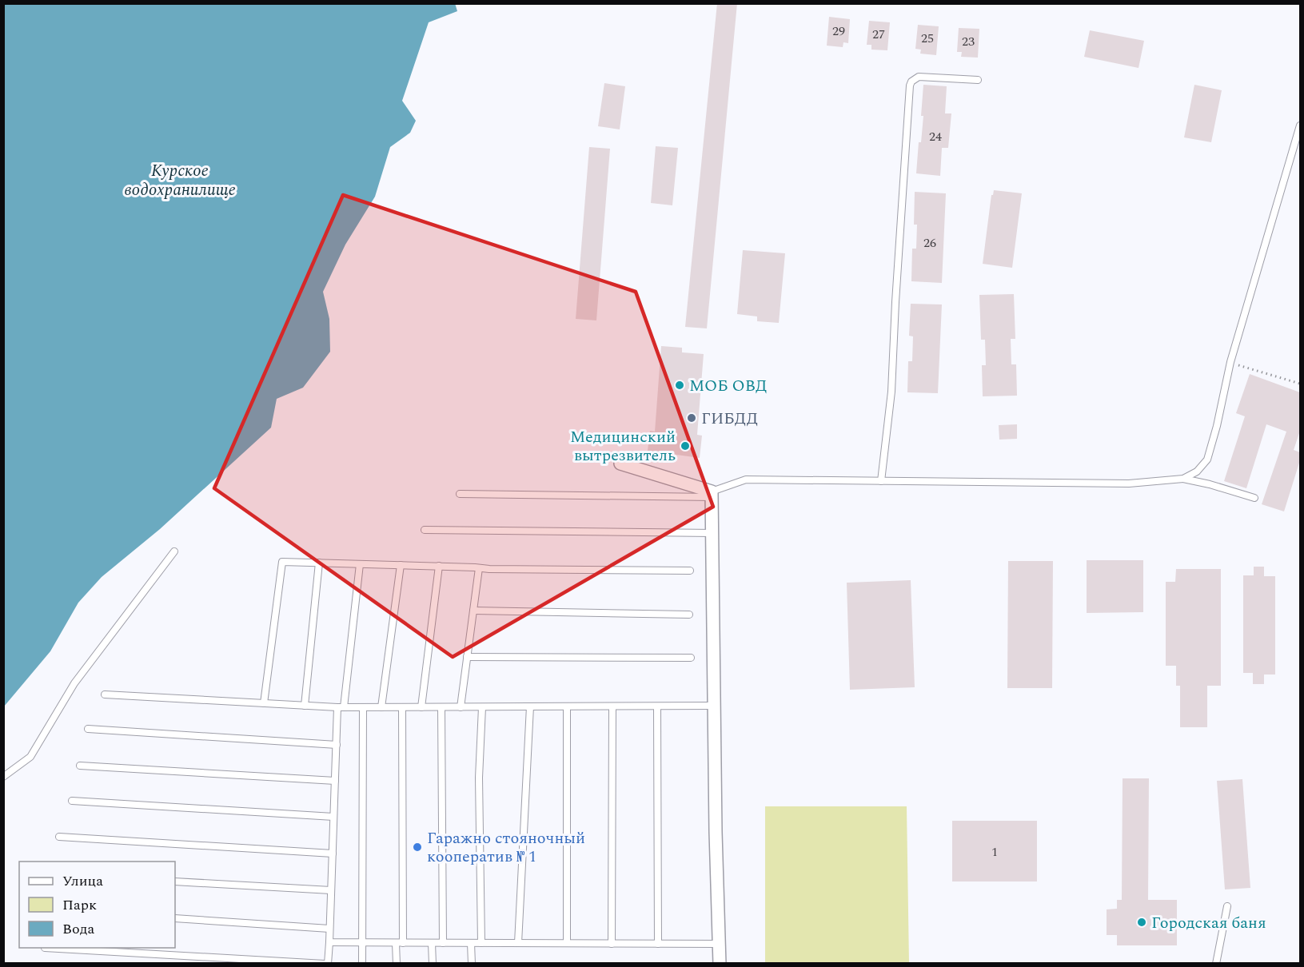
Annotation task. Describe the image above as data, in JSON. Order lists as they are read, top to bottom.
{
  "water": ["Курское водохранилище"],
  "places": [
    "МОБ ОВД",
    "ГИБДД",
    "Медицинский вытрезвитель",
    "Гаражно стояночный кооператив № 1",
    "Городская баня"
  ],
  "house_numbers": [
    "29",
    "27",
    "25",
    "23",
    "24",
    "26",
    "1"
  ],
  "legend": ["Улица", "Парк", "Вода"]
}
